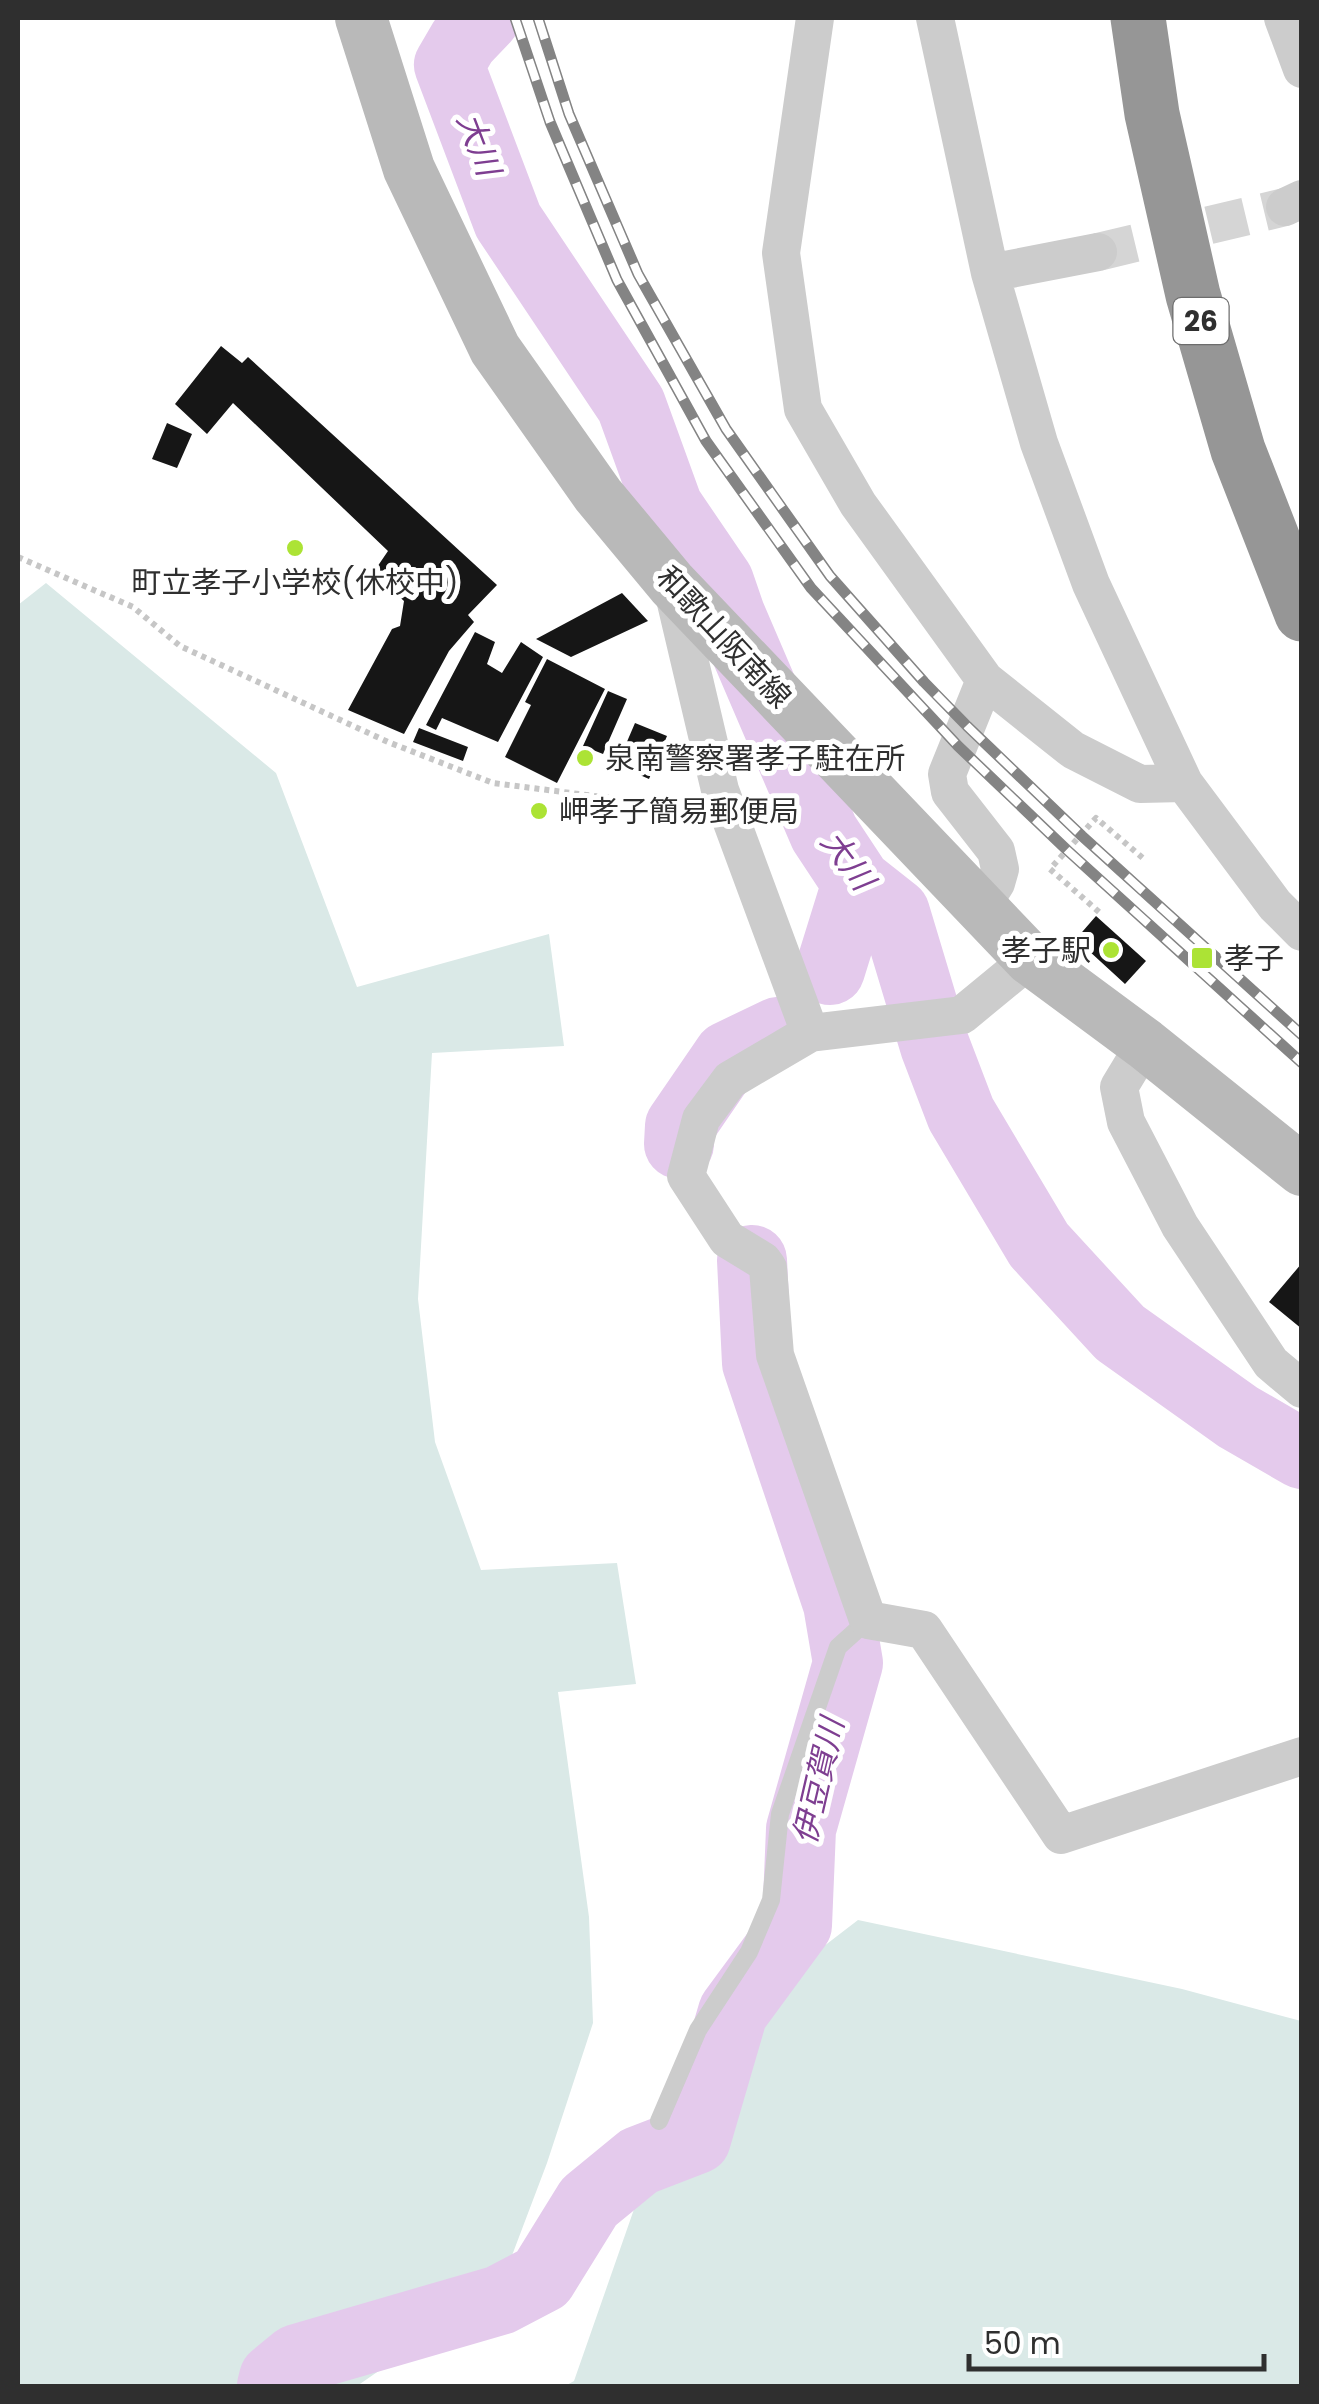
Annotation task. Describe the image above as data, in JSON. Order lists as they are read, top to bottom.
{
  "streets": {
    "highway": ["26"],
    "main road": ["和歌山阪南線"]
  },
  "water": ["大川", "伊豆賀川"],
  "places": {
    "other": [
      "町立孝子小学校(休校中)",
      "泉南警察署孝子駐在所",
      "岬孝子簡易郵便局",
      "孝子駅"
    ],
    "transit": ["孝子"]
  },
  "scale_bar": "50 m"
}
